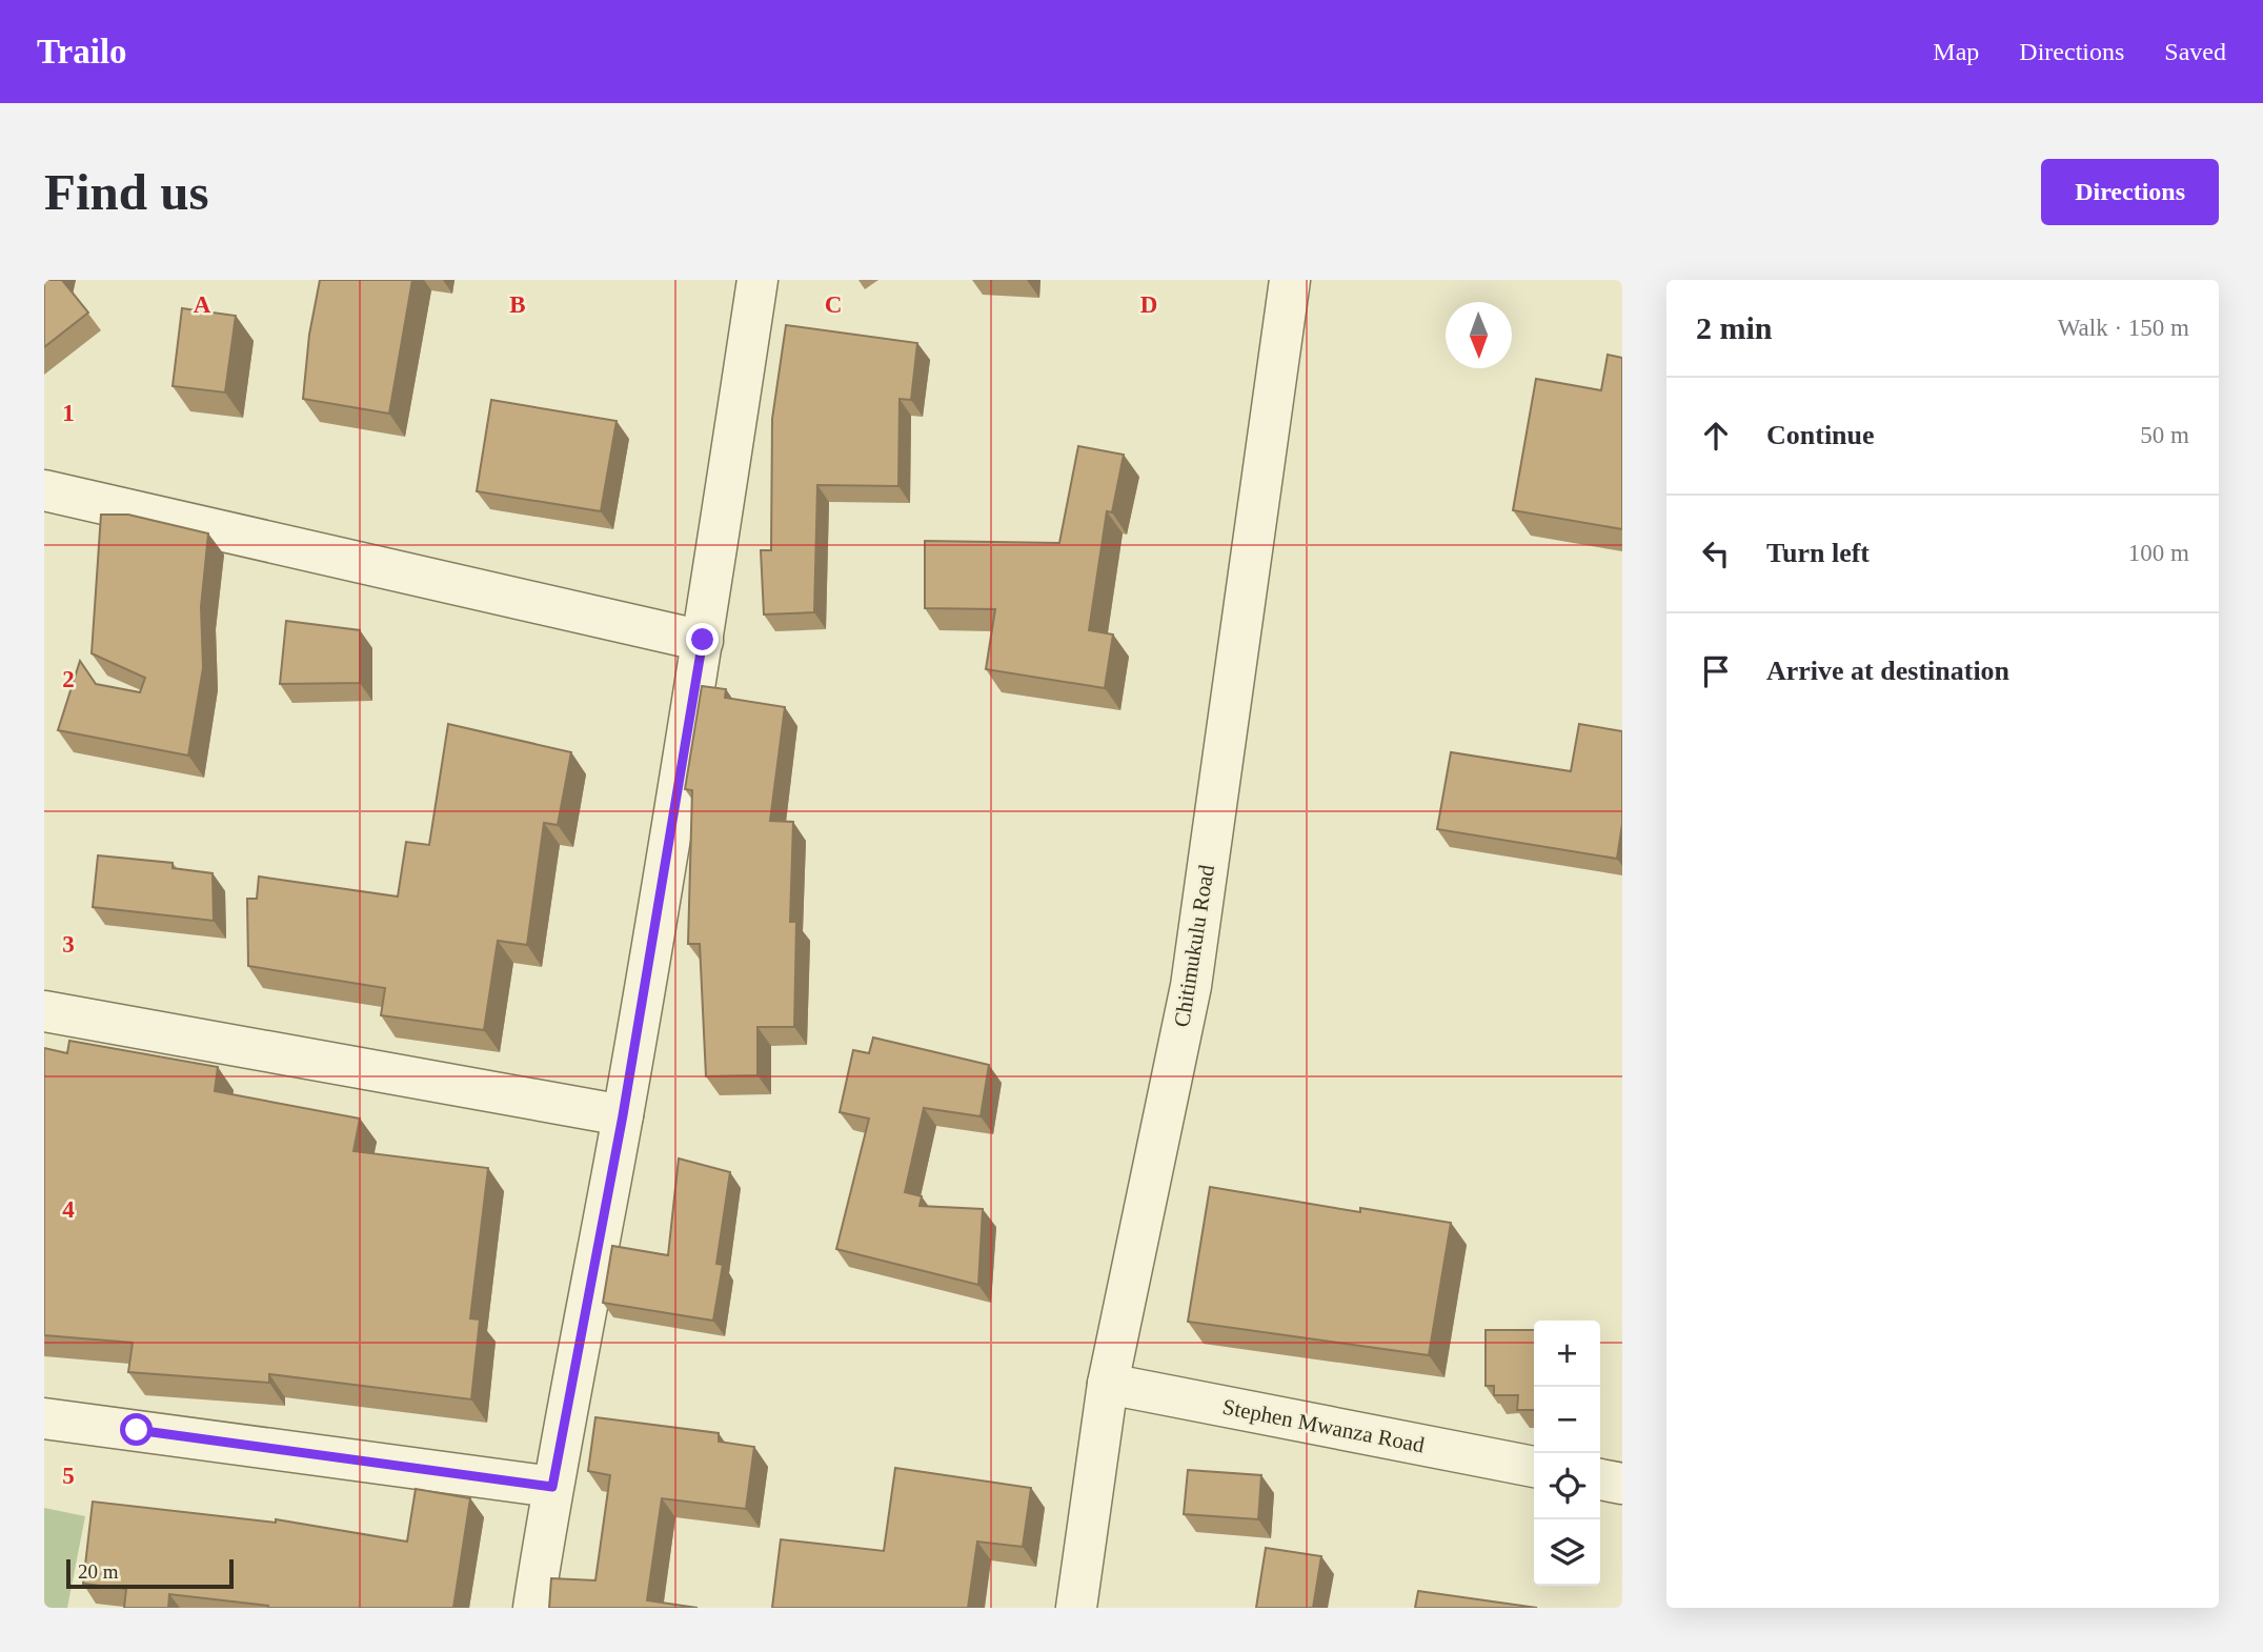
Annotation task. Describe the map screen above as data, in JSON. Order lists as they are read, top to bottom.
{
  "streets": {
    "street": ["Chitimukulu Road", "Stephen Mwanza Road"]
  },
  "crossings": [
    ["Chitimukulu Road", "Stephen Mwanza Road"]
  ],
  "scale_bar": "20 m",
  "north": "bottom",
  "page": {
    "header": "Trailo",
    "nav": ["Map", "Directions", "Saved"],
    "buttons": "Directions",
    "title": "Find us",
    "heading": ["2 min", "Walk · 150 m"],
    "list": [
      ["Continue", "50 m"],
      ["Turn left", "100 m"],
      "Arrive at destination"
    ],
    "map_buttons": ["+", "−"],
    "scale": "20 m"
  },
  "grid": {
    "columns": [
      "A",
      "B",
      "C",
      "D"
    ],
    "rows": [
      "1",
      "2",
      "3",
      "4",
      "5"
    ]
  }
}
